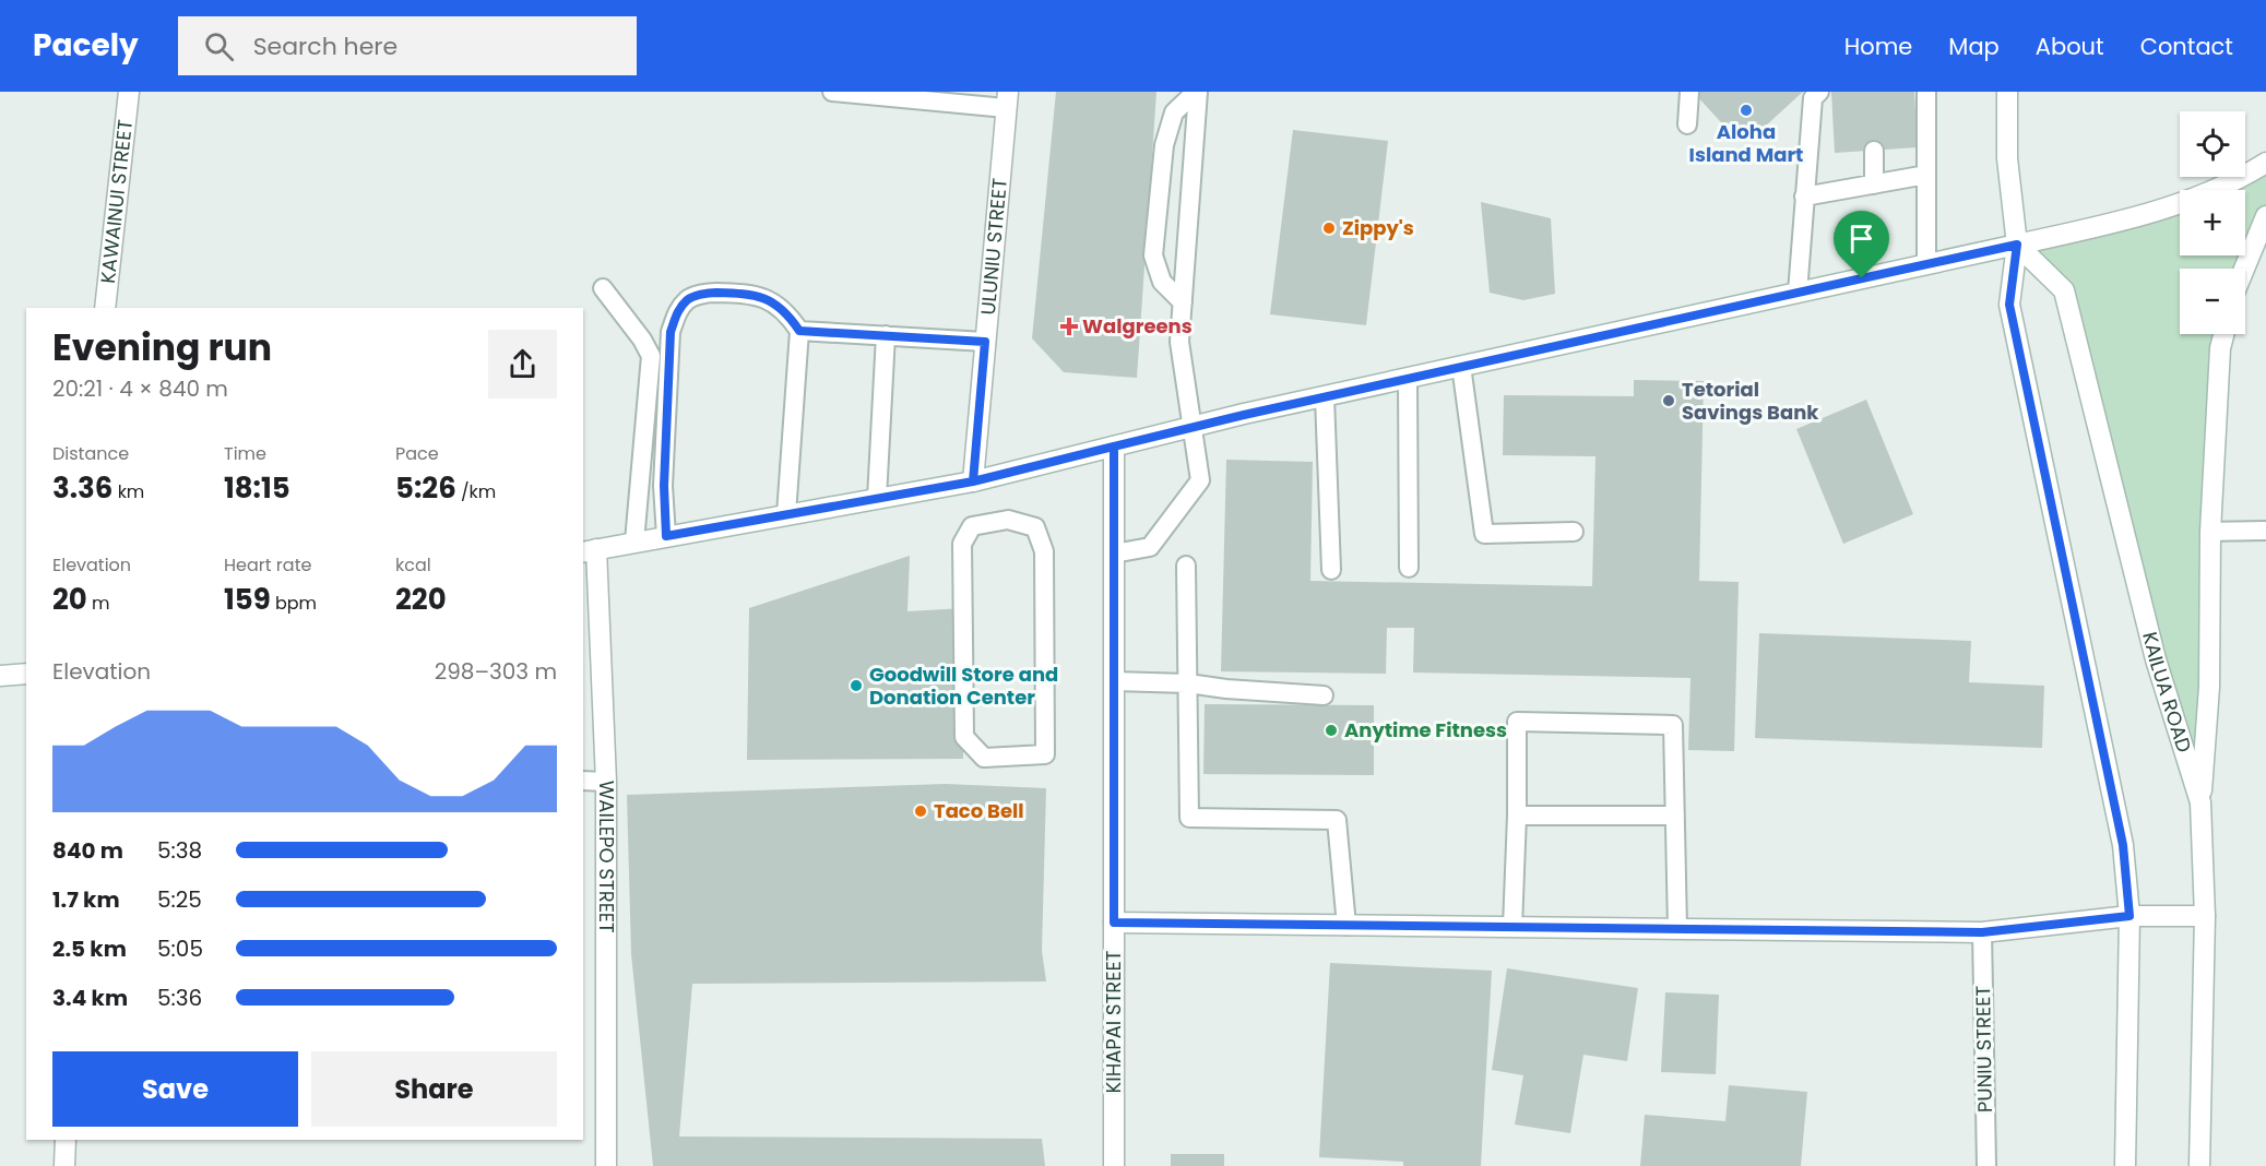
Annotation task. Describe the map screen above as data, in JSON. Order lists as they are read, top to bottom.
{
  "streets": {
    "main road": [
      "KAWAINUI STREET",
      "ULUNIU STREET",
      "KAILUA ROAD",
      "WAILEPO STREET",
      "KIHAPAI STREET"
    ],
    "lane": ["PUNIU STREET"]
  },
  "places": {
    "other": [
      "Aloha Island Mart",
      "Zippy's",
      "Tetorial Savings Bank",
      "Goodwill Store and Donation Center",
      "Anytime Fitness",
      "Taco Bell"
    ],
    "health": ["Walgreens"]
  },
  "page": {
    "header": "Pacely",
    "search": "Search here",
    "nav": [
      "Home",
      "Map",
      "About",
      "Contact"
    ],
    "map_buttons": ["+", "−"],
    "heading": ["Evening run", "20:21 · 4 × 840 m"],
    "stats": [
      ["Distance", "3.36 km"],
      ["Time", "18:15"],
      ["Pace", "5:26 /km"],
      ["Elevation", "20 m"],
      ["Heart rate", "159 bpm"],
      ["kcal", "220"]
    ],
    "chart": ["Elevation", "298–303 m"],
    "list": [
      {
        "name": "840 m",
        "note": "5:38"
      },
      {
        "name": "1.7 km",
        "note": "5:25"
      },
      {
        "name": "2.5 km",
        "note": "5:05"
      },
      {
        "name": "3.4 km",
        "note": "5:36"
      }
    ],
    "buttons": ["Save", "Share"]
  }
}
